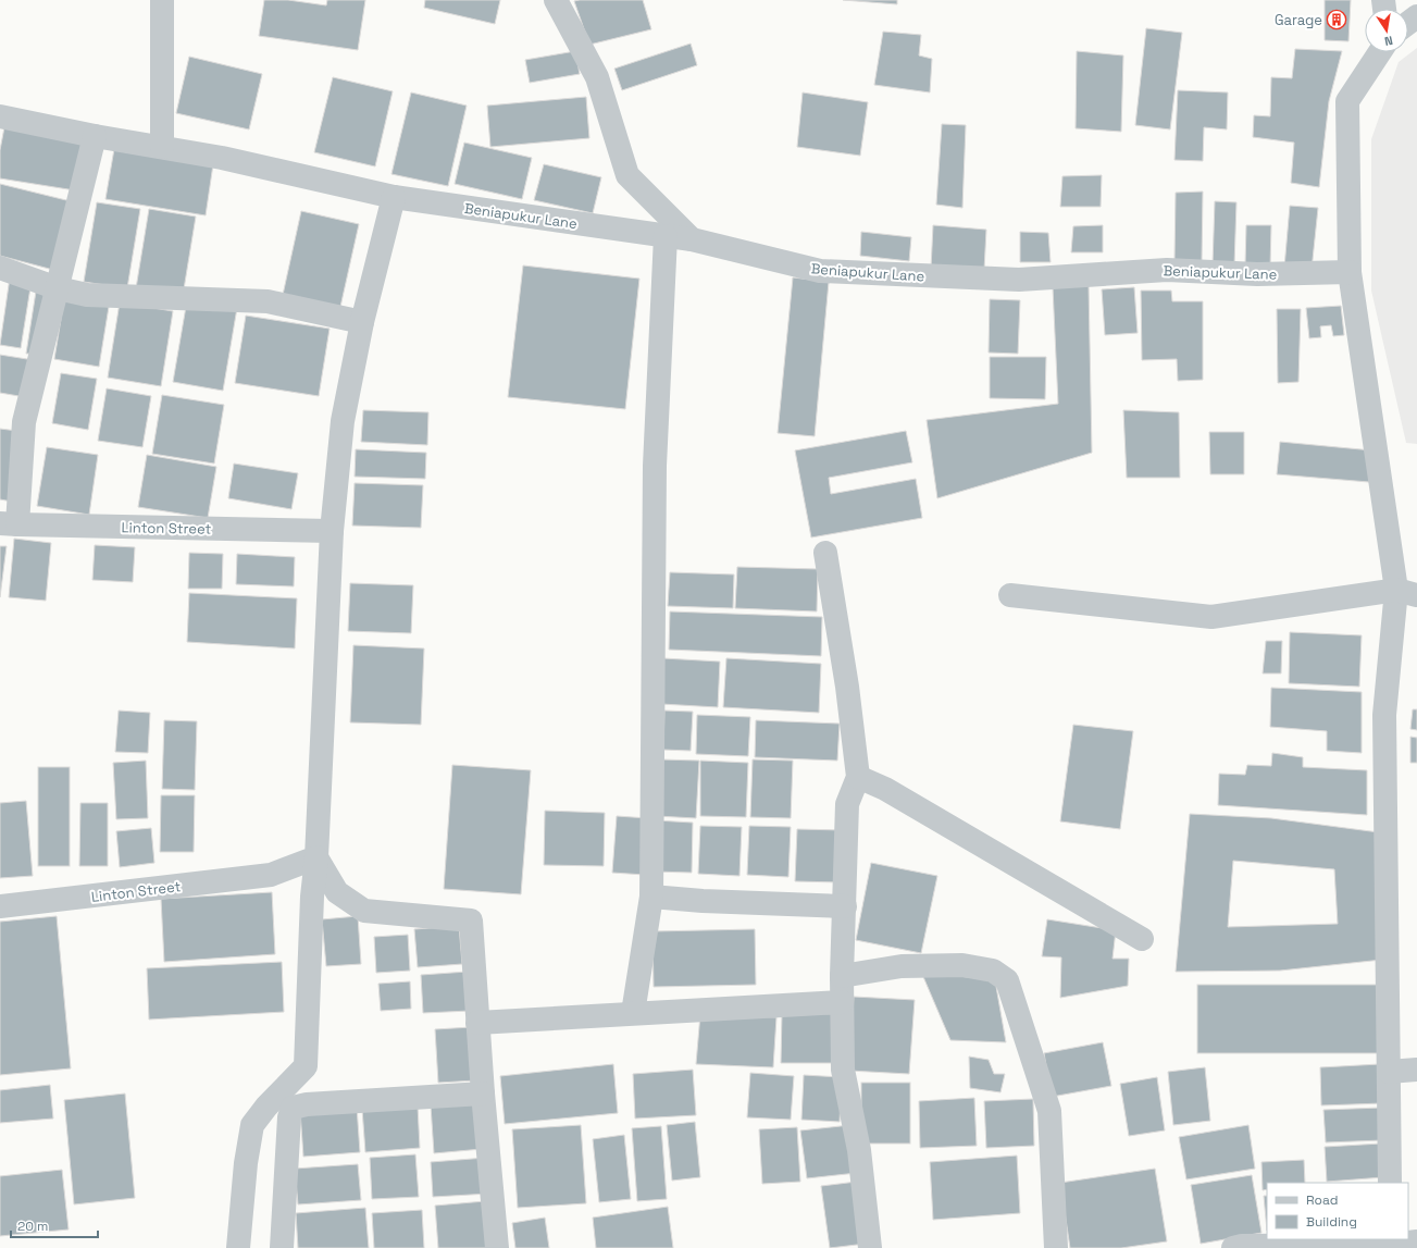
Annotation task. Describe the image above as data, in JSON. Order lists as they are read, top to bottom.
{
  "streets": {
    "street": ["Beniapukur Lane", "Linton Street"]
  },
  "places": {
    "building": ["Garage"]
  },
  "legend": ["Road", "Building"],
  "scale_bar": "20 m",
  "north": "bottom"
}
